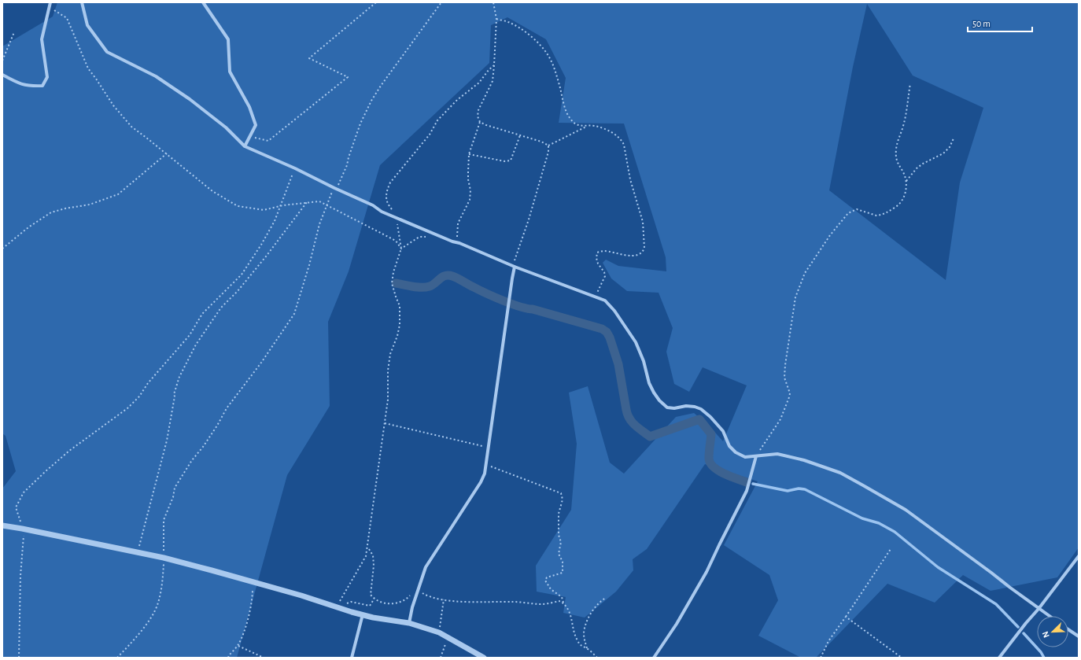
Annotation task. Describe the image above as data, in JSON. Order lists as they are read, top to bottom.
{
  "scale_bar": "50 m",
  "north": "bottom left"
}
